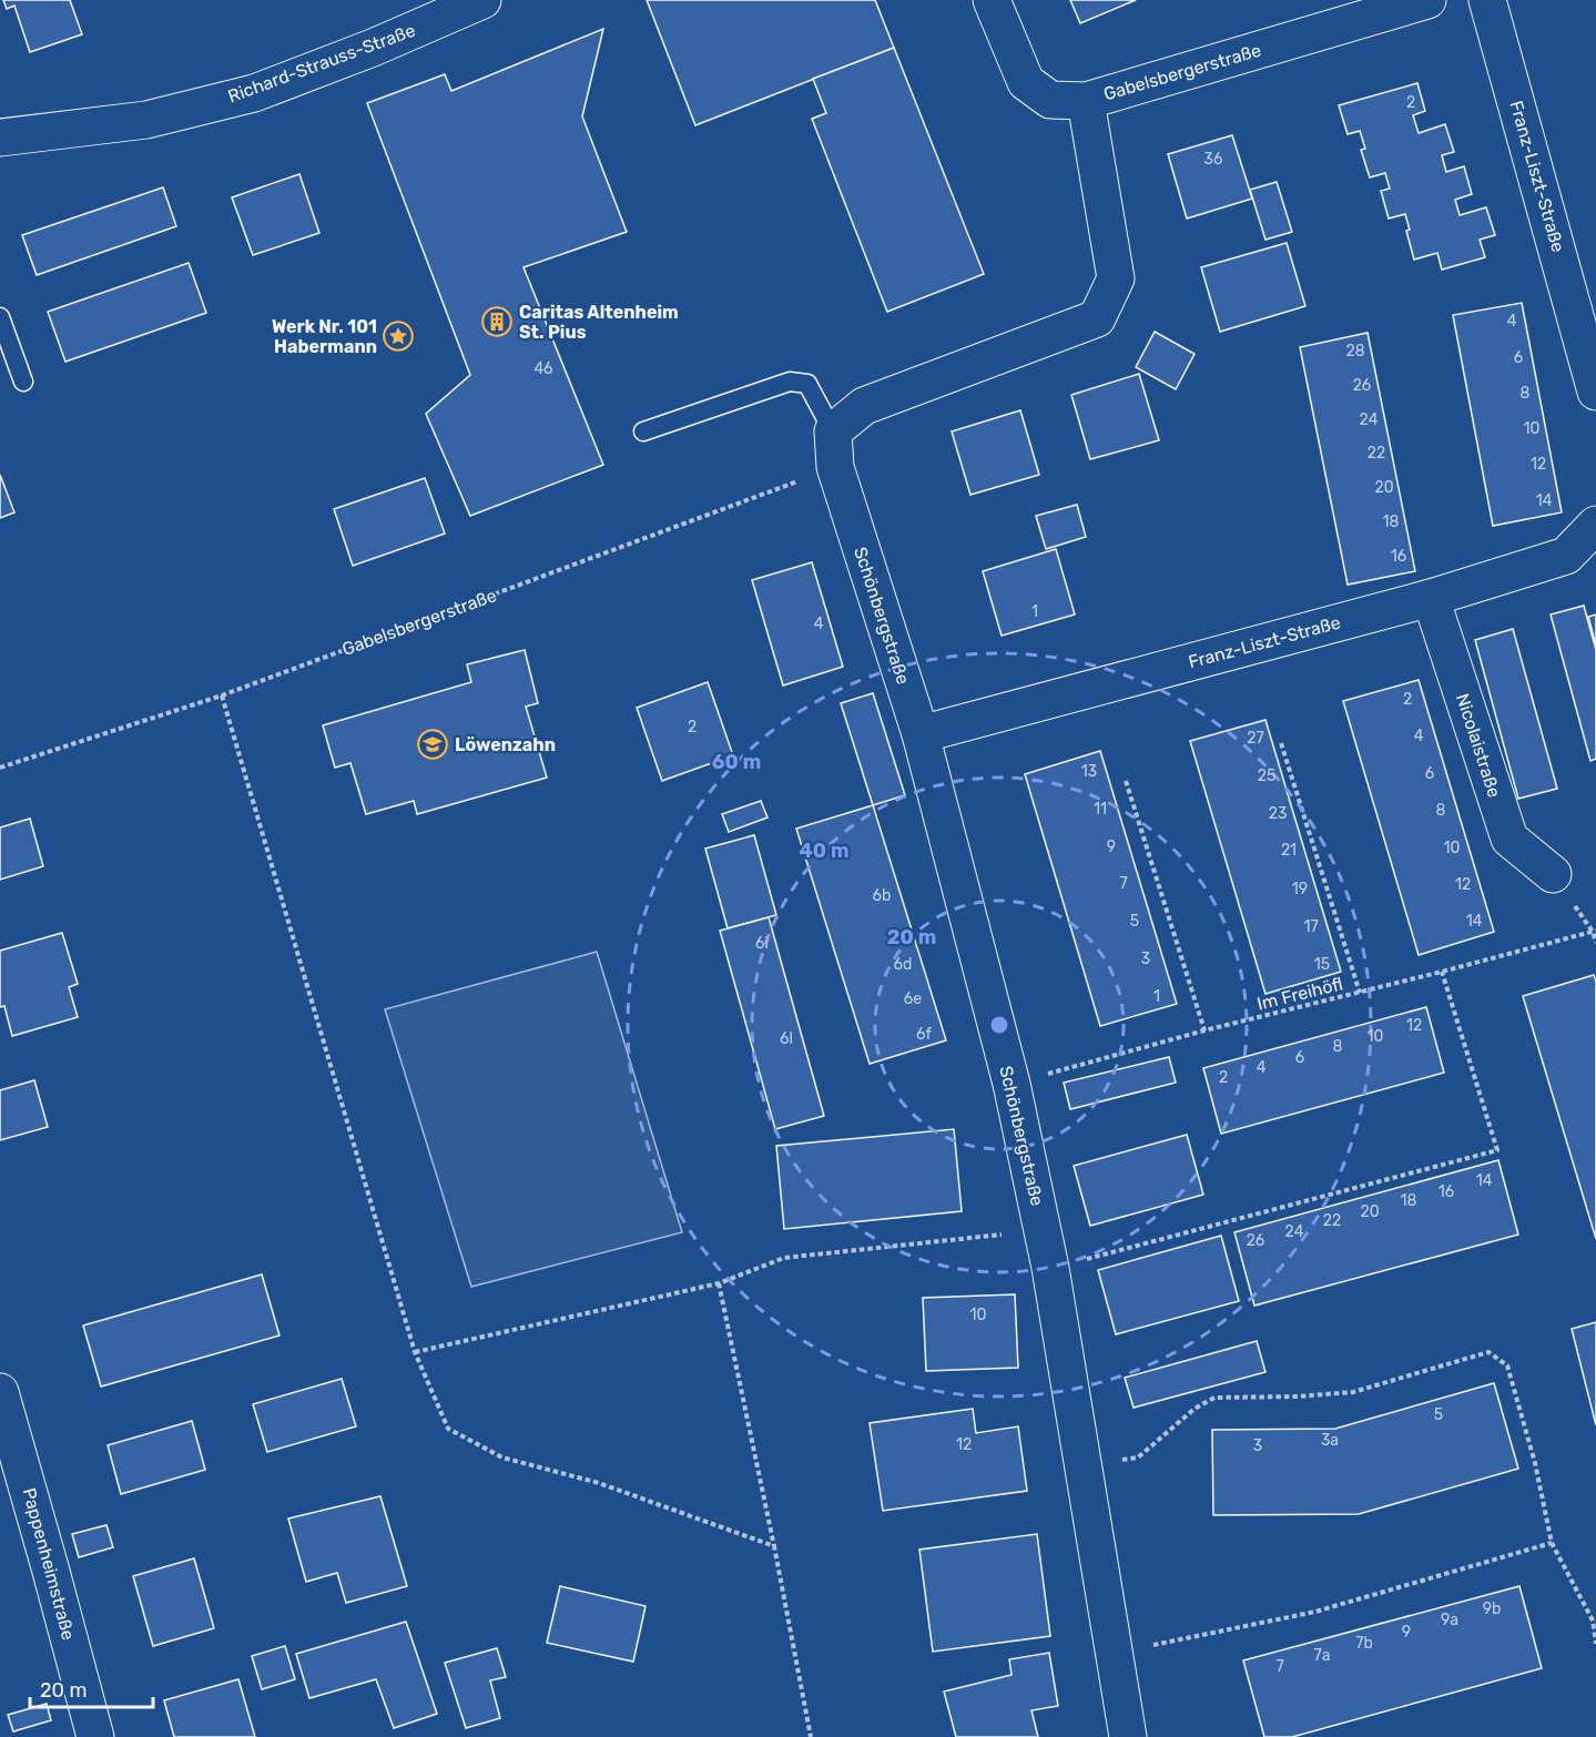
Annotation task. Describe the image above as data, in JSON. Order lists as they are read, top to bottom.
{
  "streets": {
    "street": [
      "Richard-Strauss-Straße",
      "Gabelsbergerstraße",
      "Franz-Liszt-Straße",
      "Schönbergstraße",
      "Nicolaistraße",
      "Pappenheimstraße"
    ],
    "path": ["Im Freihöfl"]
  },
  "crossings": [
    ["Gabelsbergerstraße", "Schönbergstraße"],
    ["Franz-Liszt-Straße", "Schönbergstraße"],
    ["Franz-Liszt-Straße", "Nicolaistraße"],
    ["Schönbergstraße", "Im Freihöfl"]
  ],
  "places": {
    "building": ["Caritas Altenheim St. Pius"],
    "place": ["Werk Nr. 101 Habermann"],
    "school or university": ["Löwenzahn"]
  },
  "house_numbers": [
    "2",
    "36",
    "4",
    "28",
    "6",
    "46",
    "26",
    "8",
    "24",
    "10",
    "22",
    "12",
    "20",
    "14",
    "18",
    "16",
    "1",
    "4",
    "2",
    "2",
    "4",
    "27",
    "13",
    "6",
    "25",
    "11",
    "8",
    "23",
    "9",
    "10",
    "21",
    "7",
    "12",
    "19",
    "6b",
    "5",
    "14",
    "17",
    "6i",
    "3",
    "6d",
    "15",
    "1",
    "6e",
    "12",
    "6f",
    "10",
    "6l",
    "8",
    "6",
    "4",
    "2",
    "14",
    "16",
    "18",
    "20",
    "22",
    "24",
    "26",
    "10",
    "5",
    "3a",
    "12",
    "3",
    "9b",
    "9a",
    "9",
    "7b",
    "7a",
    "7"
  ],
  "scale_bar": "20 m",
  "rings": ["60 m", "40 m", "20 m"]
}
